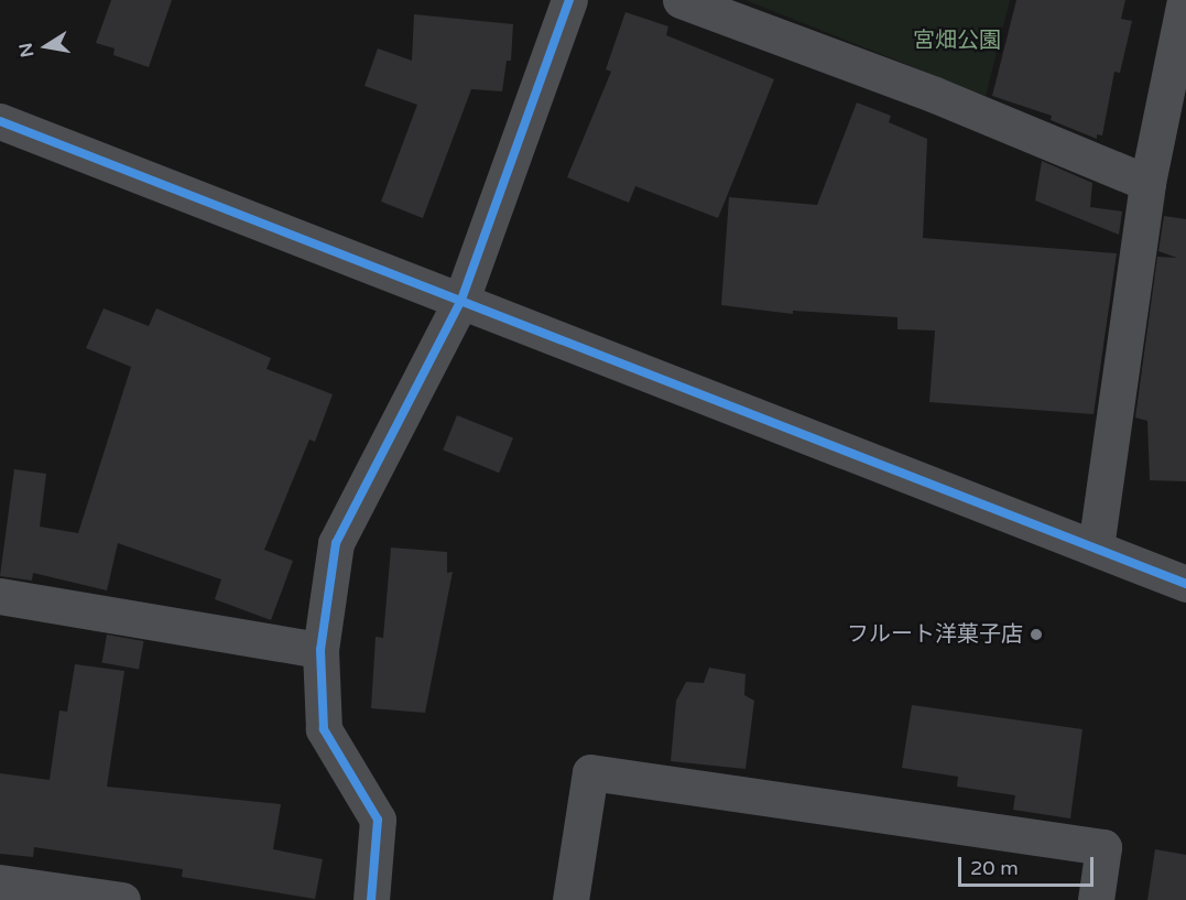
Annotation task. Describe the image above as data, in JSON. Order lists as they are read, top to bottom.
{
  "parks": ["宮畑公園"],
  "places": ["フルート洋菓子店"],
  "scale_bar": "20 m",
  "north": "left"
}
